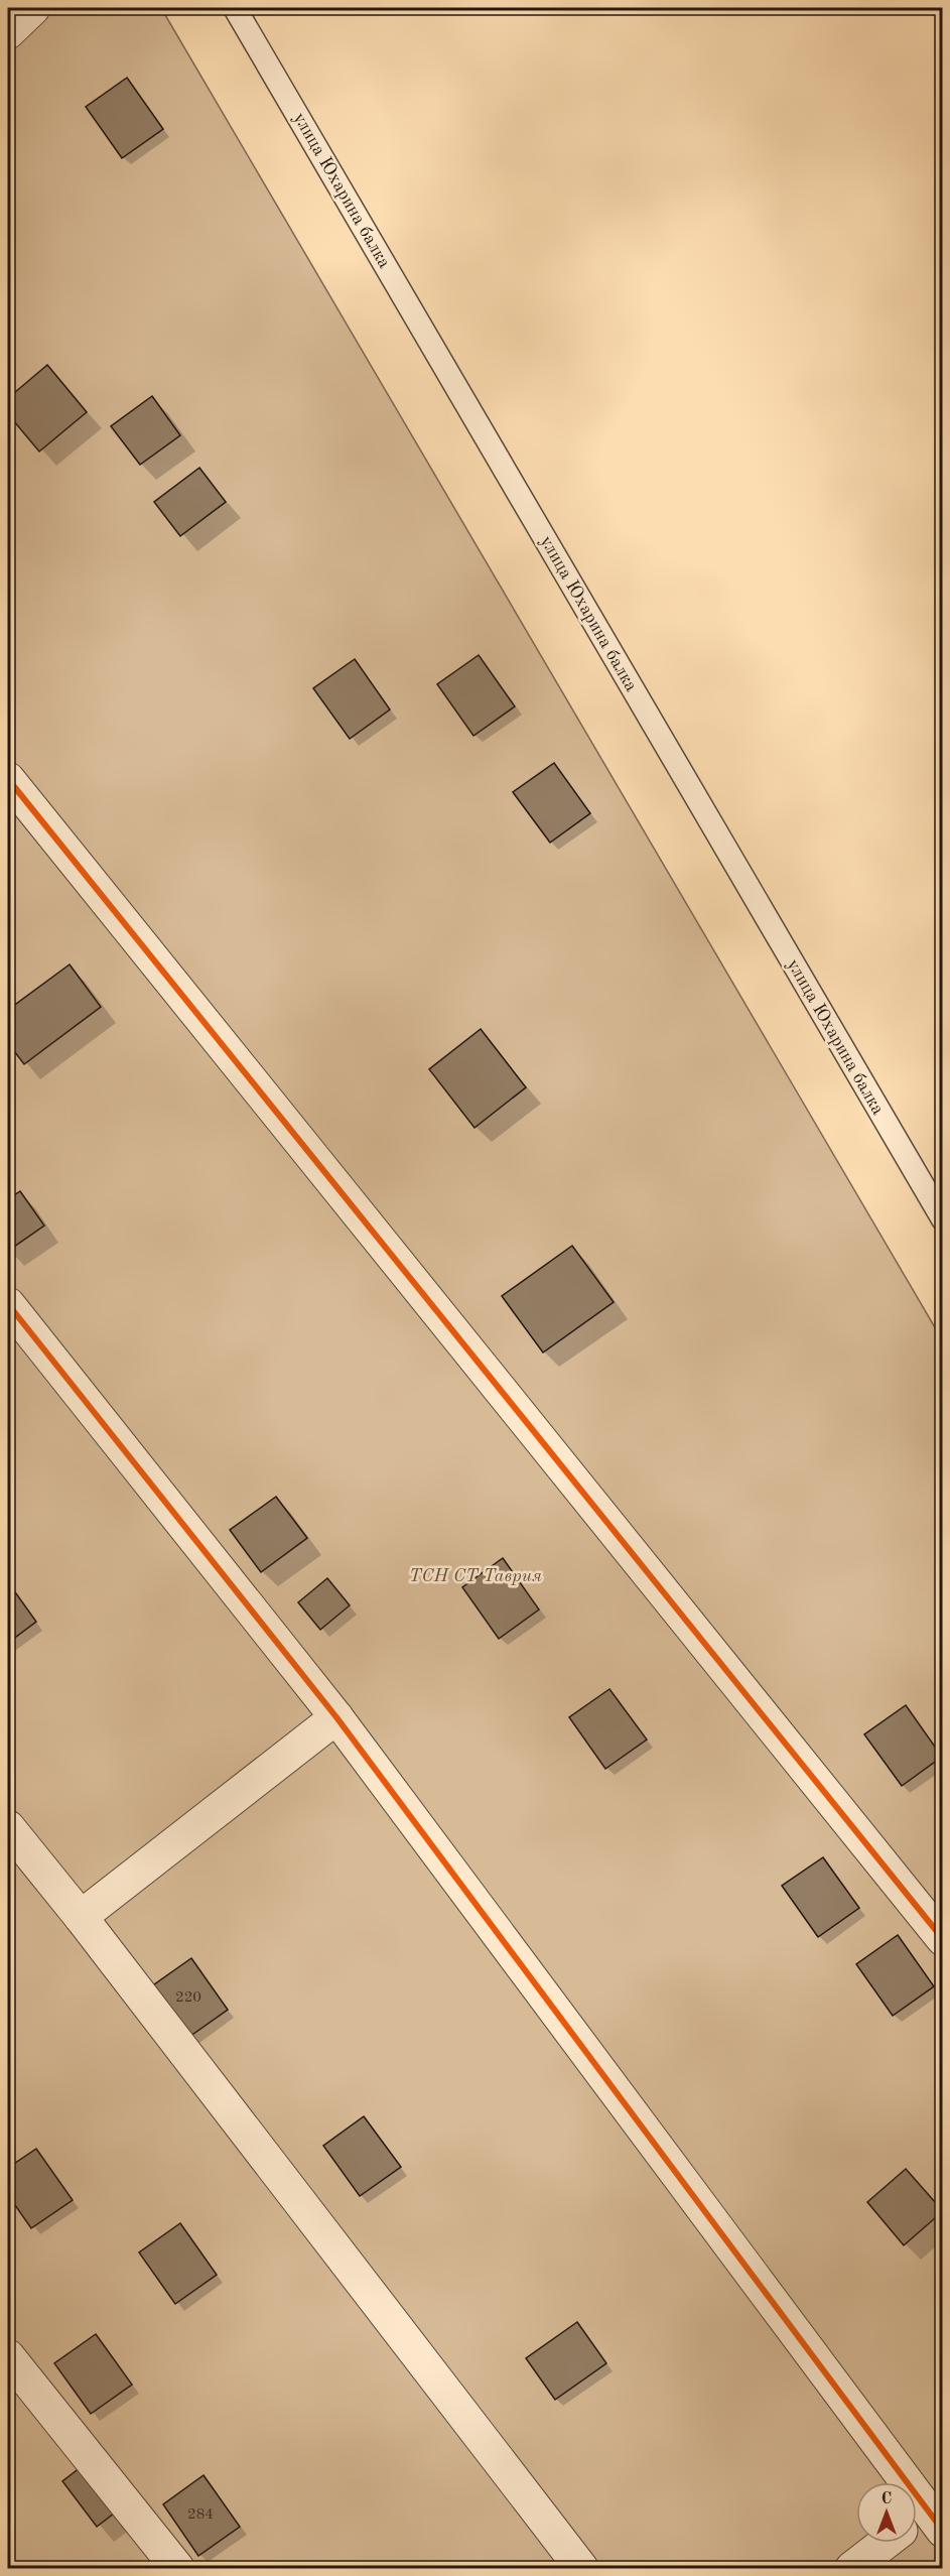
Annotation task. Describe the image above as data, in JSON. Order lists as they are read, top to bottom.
{
  "streets": {
    "lane": ["улица Юхарина балка"]
  },
  "parks": ["ТСН СТ Таврия"],
  "house_numbers": ["220", "284"],
  "north": "top"
}
